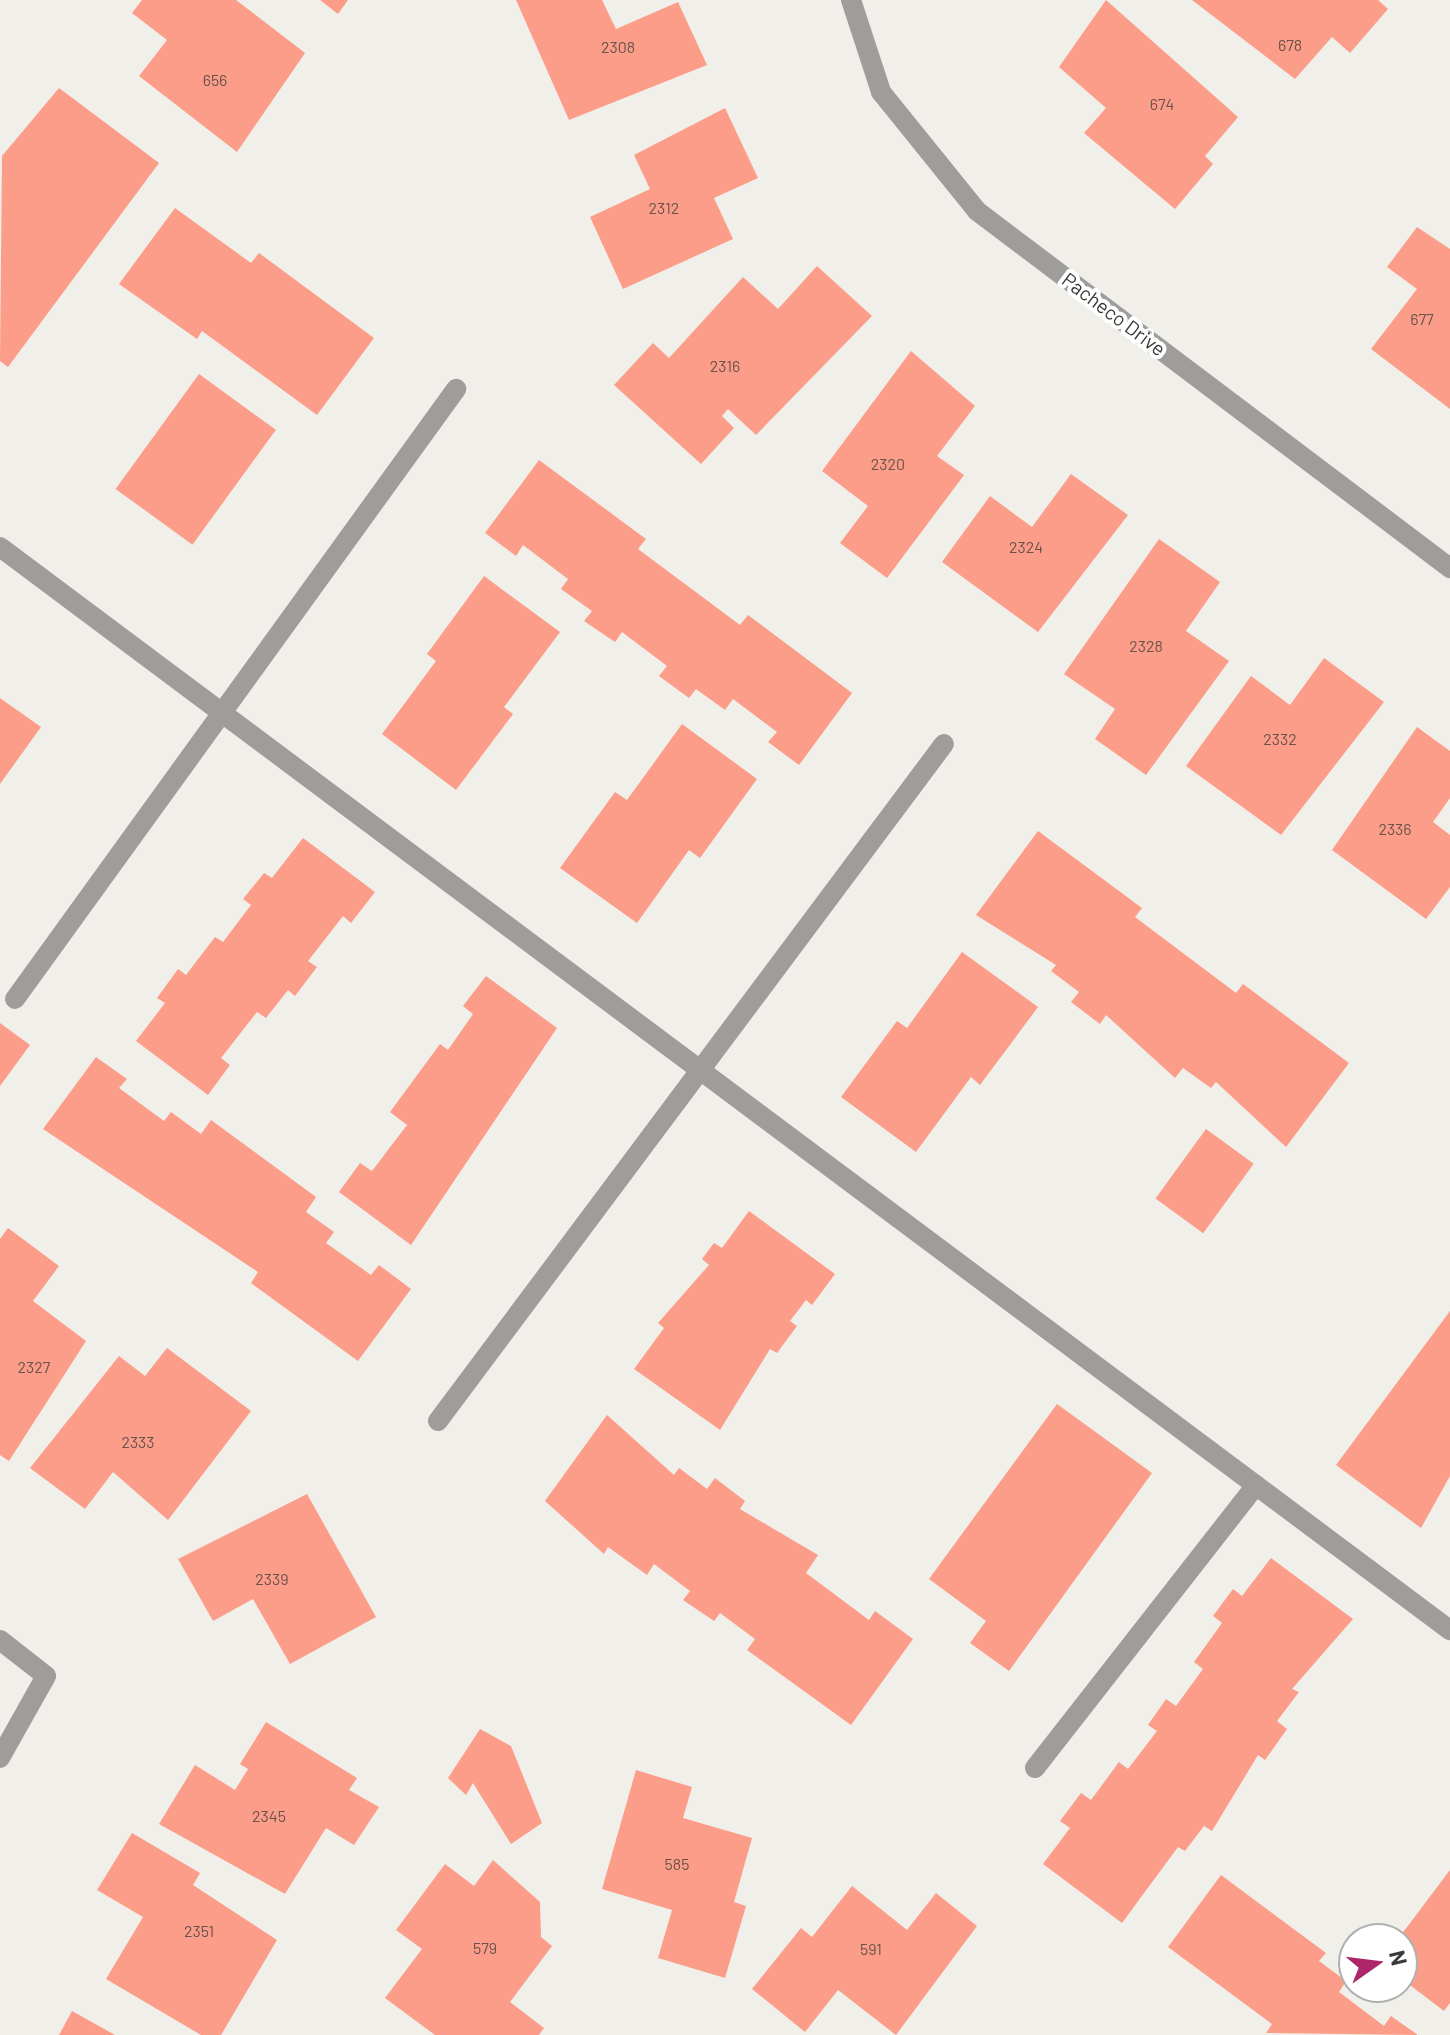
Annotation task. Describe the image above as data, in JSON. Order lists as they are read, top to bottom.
{
  "streets": {
    "street": ["Pacheco Drive"]
  },
  "house_numbers": [
    "678",
    "2308",
    "656",
    "674",
    "2312",
    "677",
    "2316",
    "2320",
    "2324",
    "2328",
    "2332",
    "2336",
    "2327",
    "2333",
    "2339",
    "2345",
    "585",
    "2351",
    "579",
    "591"
  ],
  "north": "right"
}
